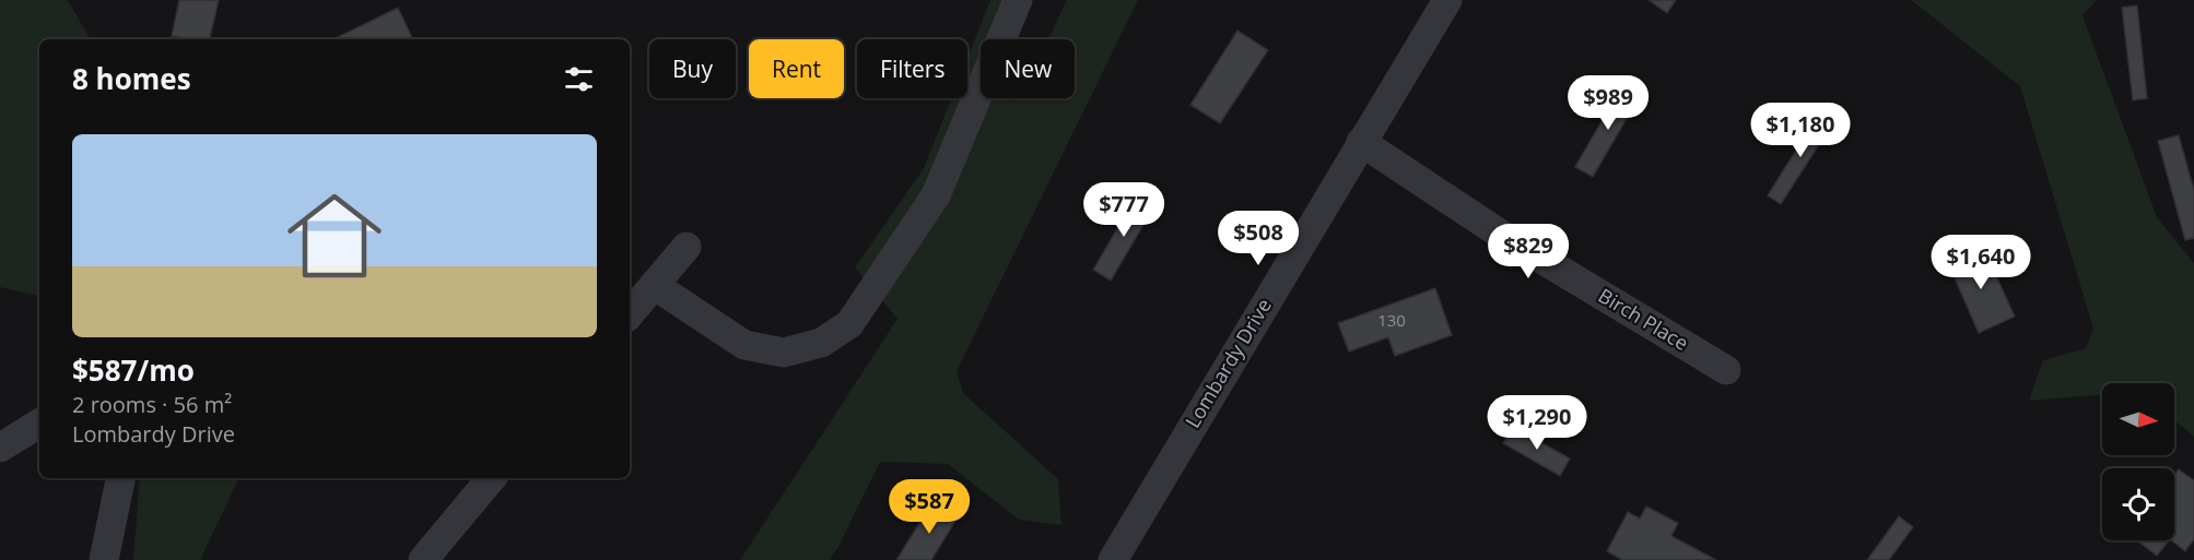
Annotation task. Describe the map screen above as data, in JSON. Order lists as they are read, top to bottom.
{
  "streets": {
    "street": ["Birch Place", "Lombardy Drive"]
  },
  "crossings": [
    ["Birch Place", "Lombardy Drive"]
  ],
  "house_numbers": ["130"],
  "north": "right",
  "page": {
    "chip": [
      "Buy",
      "Rent",
      "Filters",
      "New"
    ],
    "heading": "8 homes",
    "price": [
      "$989",
      "$1,180",
      "$777",
      "$508",
      "$829",
      "$1,640",
      "$1,290",
      "$587"
    ],
    "list": [
      {
        "name": "$587/mo",
        "note": "2 rooms · 56 m² · Lombardy Drive"
      }
    ]
  }
}
